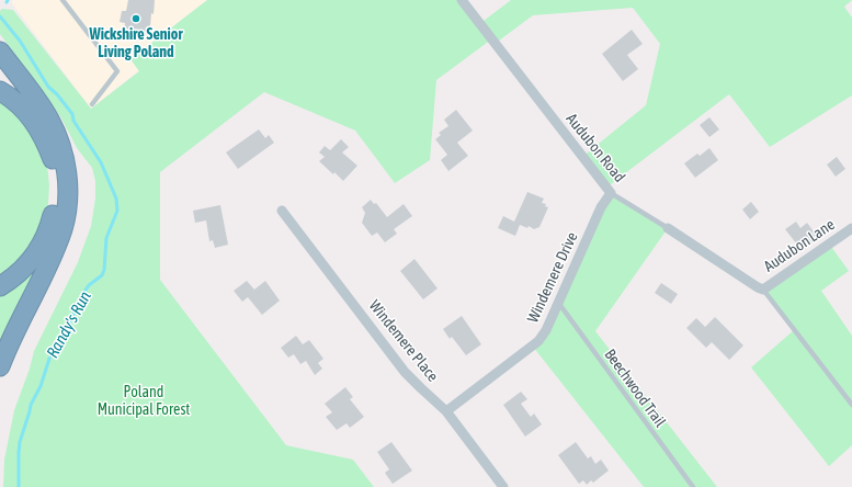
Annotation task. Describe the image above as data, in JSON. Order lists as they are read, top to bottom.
{
  "streets": {
    "street": [
      "Audubon Road",
      "Audubon Lane",
      "Windemere Drive",
      "Windemere Place"
    ],
    "lane": ["Beechwood Trail"]
  },
  "crossings": [
    ["Audubon Road", "Audubon Lane"],
    ["Audubon Road", "Windemere Drive"],
    ["Windemere Drive", "Windemere Place"],
    ["Windemere Drive", "Beechwood Trail"]
  ],
  "water": ["Randy's Run"],
  "parks": ["Poland Municipal Forest"],
  "places": ["Wickshire Senior Living Poland"]
}
